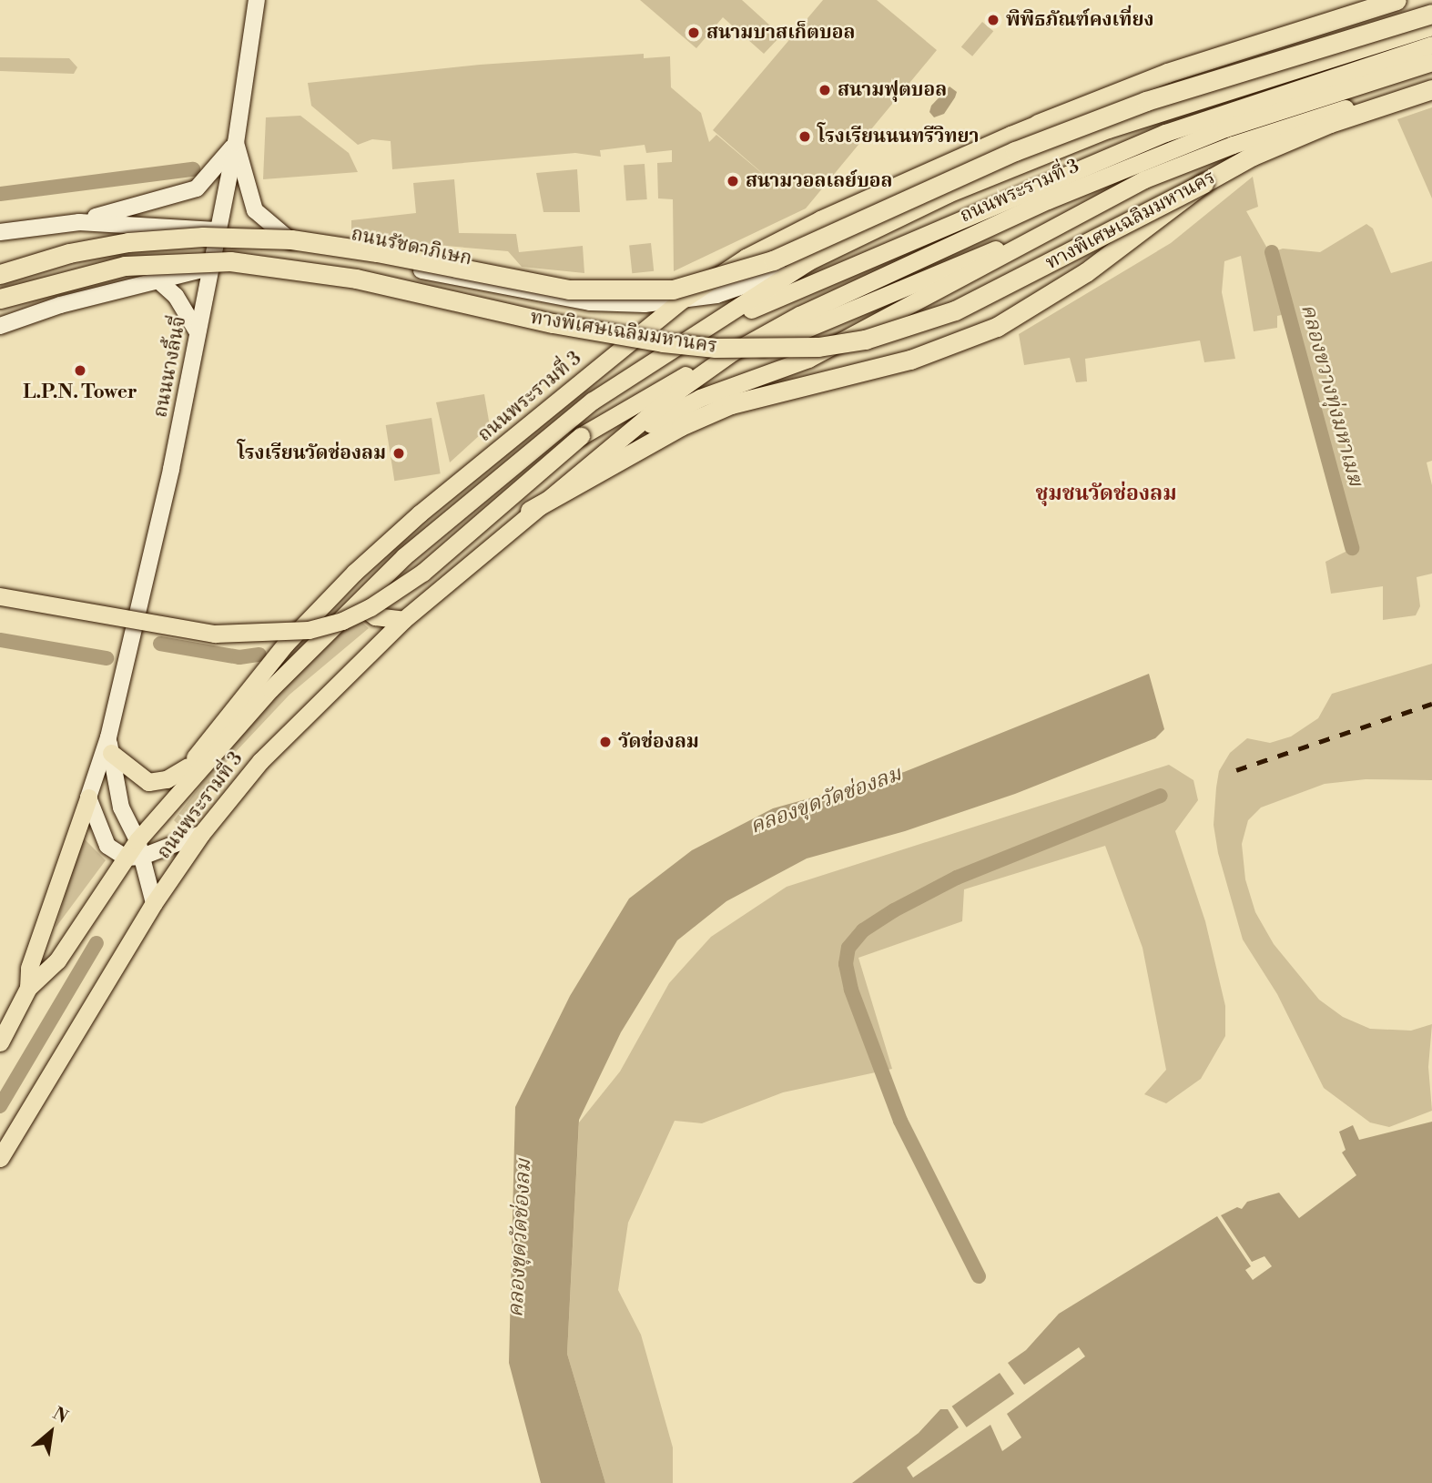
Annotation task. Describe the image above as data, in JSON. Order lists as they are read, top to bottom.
{
  "streets": {
    "highway": ["ทางพิเศษเฉลิมมหานคร"],
    "main road": ["ถนนพระรามที่ 3", "ถนนรัชดาภิเษก", "ถนนนางลิ้นจี่"]
  },
  "crossings": [
    ["ถนนพระรามที่ 3", "ถนนรัชดาภิเษก"],
    ["ถนนพระรามที่ 3", "ถนนนางลิ้นจี่"],
    ["ถนนรัชดาภิเษก", "ถนนนางลิ้นจี่"]
  ],
  "districts": ["ชุมชนวัดช่องลม"],
  "water": ["คลองขวางทุ่งมหาเมฆ", "คลองขุดวัดช่องลม"],
  "places": [
    "พิพิธภัณฑ์คงเที่ยง",
    "สนามบาสเก็ตบอล",
    "สนามฟุตบอล",
    "โรงเรียนนนทรีวิทยา",
    "สนามวอลเลย์บอล",
    "L.P.N. Tower",
    "โรงเรียนวัดช่องลม",
    "วัดช่องลม"
  ],
  "north": "top right"
}
